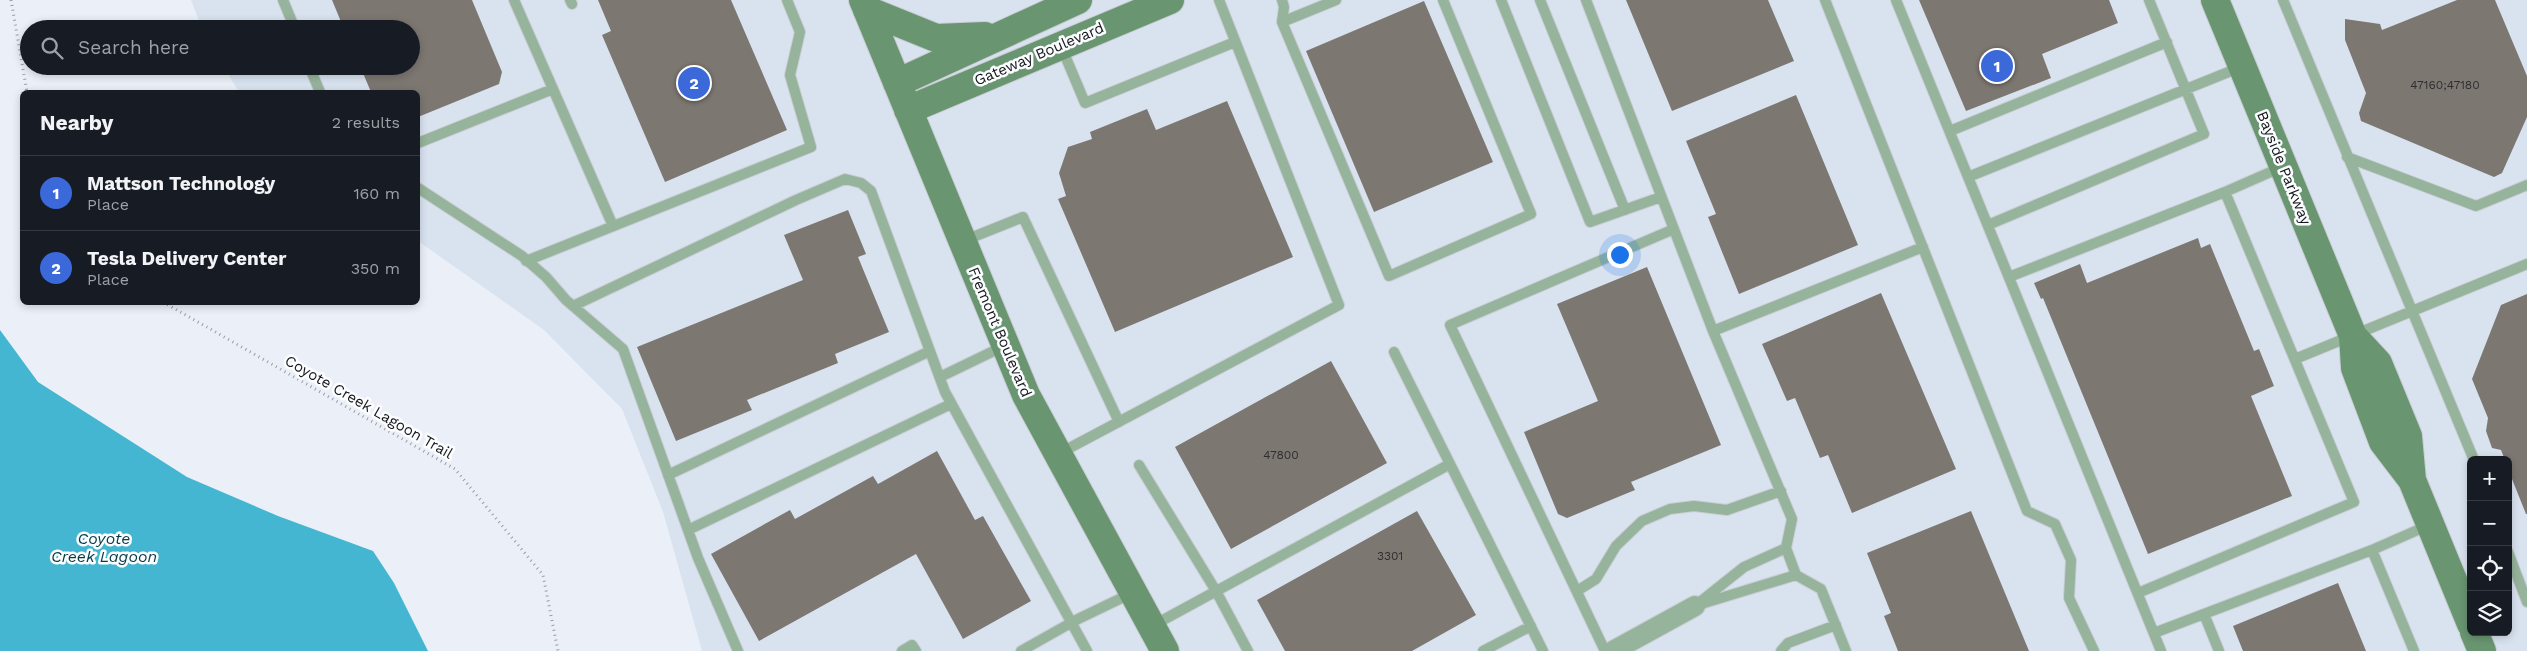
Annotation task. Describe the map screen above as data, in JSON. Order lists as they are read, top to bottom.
{
  "streets": {
    "street": ["Gateway Boulevard", "Bayside Parkway", "Fremont Boulevard"],
    "path": ["Coyote Creek Lagoon Trail"]
  },
  "crossings": [
    ["Gateway Boulevard", "Fremont Boulevard"]
  ],
  "water": ["Coyote Creek Lagoon"],
  "house_numbers": ["47160;47180", "47800", "3301"],
  "page": {
    "search": "Search here",
    "pins": ["1", "2"],
    "heading": ["Nearby", "2 results"],
    "list": [
      {
        "mark": "1",
        "name": "Mattson Technology",
        "note": "Place",
        "value": "160 m"
      },
      {
        "mark": "2",
        "name": "Tesla Delivery Center",
        "note": "Place",
        "value": "350 m"
      }
    ],
    "map_buttons": ["+", "−"]
  }
}
